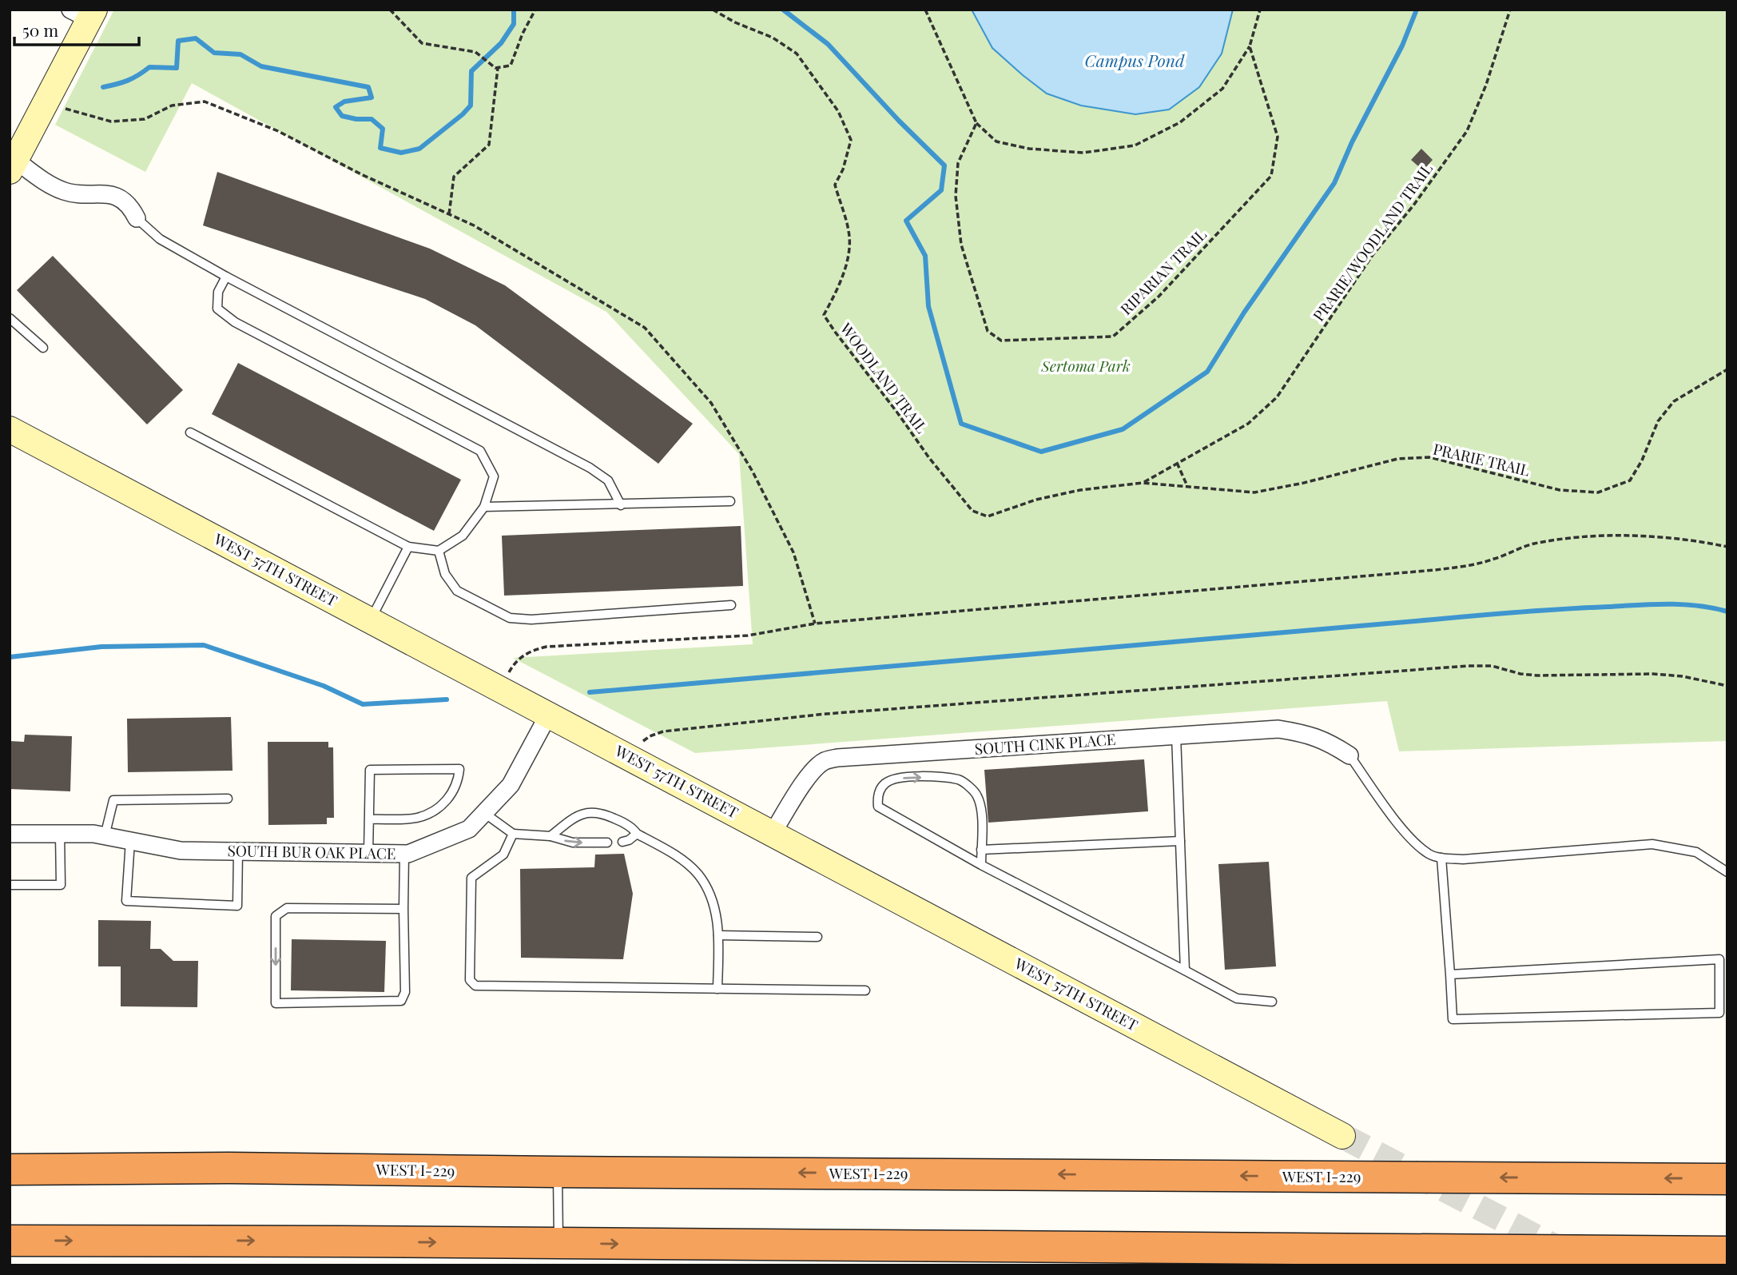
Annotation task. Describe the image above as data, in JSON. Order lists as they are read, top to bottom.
{
  "streets": {
    "highway": ["WEST I-229"],
    "main road": ["WEST 57TH STREET"],
    "street": ["SOUTH CINK PLACE", "SOUTH BUR OAK PLACE"],
    "path": [
      "PRARIE/WOODLAND TRAIL",
      "RIPARIAN TRAIL",
      "WOODLAND TRAIL",
      "PRARIE TRAIL"
    ]
  },
  "crossings": [
    ["PRARIE/WOODLAND TRAIL", "WOODLAND TRAIL"],
    ["PRARIE/WOODLAND TRAIL", "PRARIE TRAIL"],
    ["WOODLAND TRAIL", "PRARIE TRAIL"],
    ["WEST 57TH STREET", "SOUTH CINK PLACE"],
    ["WEST 57TH STREET", "SOUTH BUR OAK PLACE"]
  ],
  "water": ["Campus Pond"],
  "parks": ["Sertoma Park"],
  "scale_bar": "50 m"
}
